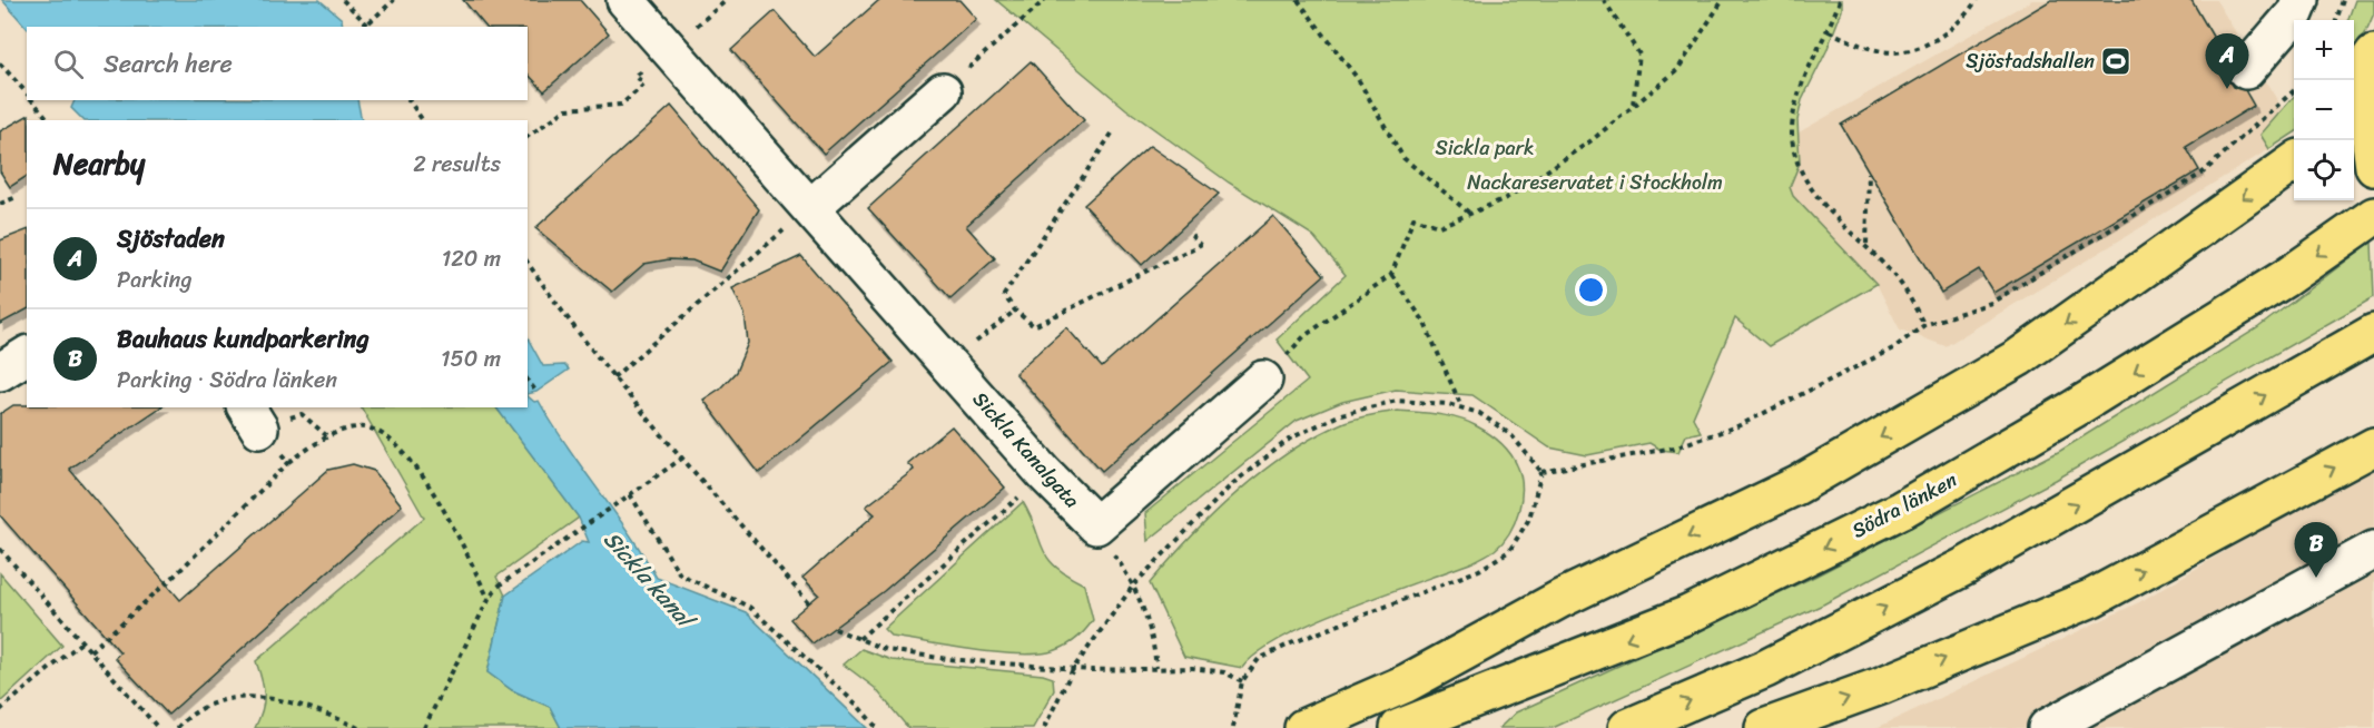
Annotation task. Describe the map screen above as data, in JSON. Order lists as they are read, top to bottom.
{
  "streets": {
    "main road": ["Södra länken"],
    "street": ["Sickla Kanalgata"]
  },
  "water": ["Sickla kanal"],
  "parks": ["Sickla park", "Nackareservatet i Stockholm"],
  "places": {
    "sports": ["Sjöstadshallen"]
  },
  "page": {
    "map_buttons": ["+", "−"],
    "search": "Search here",
    "pins": ["A", "B"],
    "heading": ["Nearby", "2 results"],
    "list": [
      {
        "mark": "A",
        "name": "Sjöstaden",
        "note": "Parking",
        "value": "120 m"
      },
      {
        "mark": "B",
        "name": "Bauhaus kundparkering",
        "note": "Parking · Södra länken",
        "value": "150 m"
      }
    ]
  }
}
